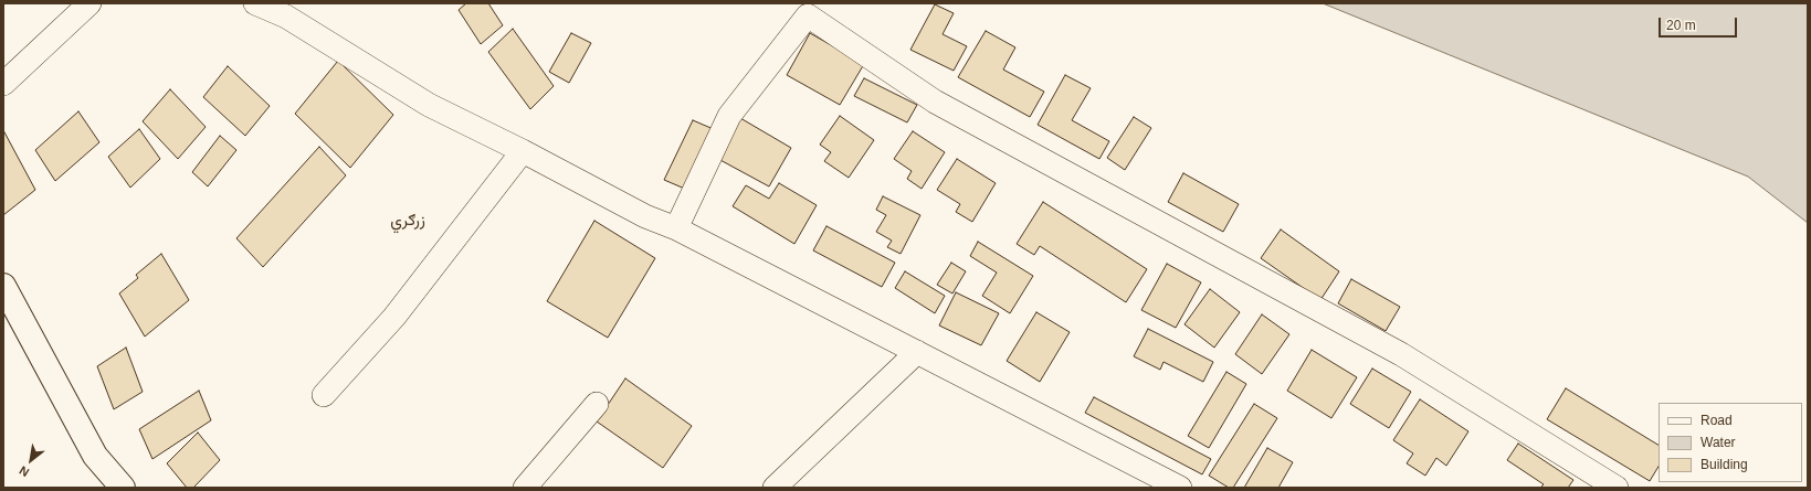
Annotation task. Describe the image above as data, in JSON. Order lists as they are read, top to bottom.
{
  "districts": ["زرګري"],
  "legend": ["Road", "Water", "Building"],
  "scale_bar": "20 m",
  "north": "bottom left"
}
